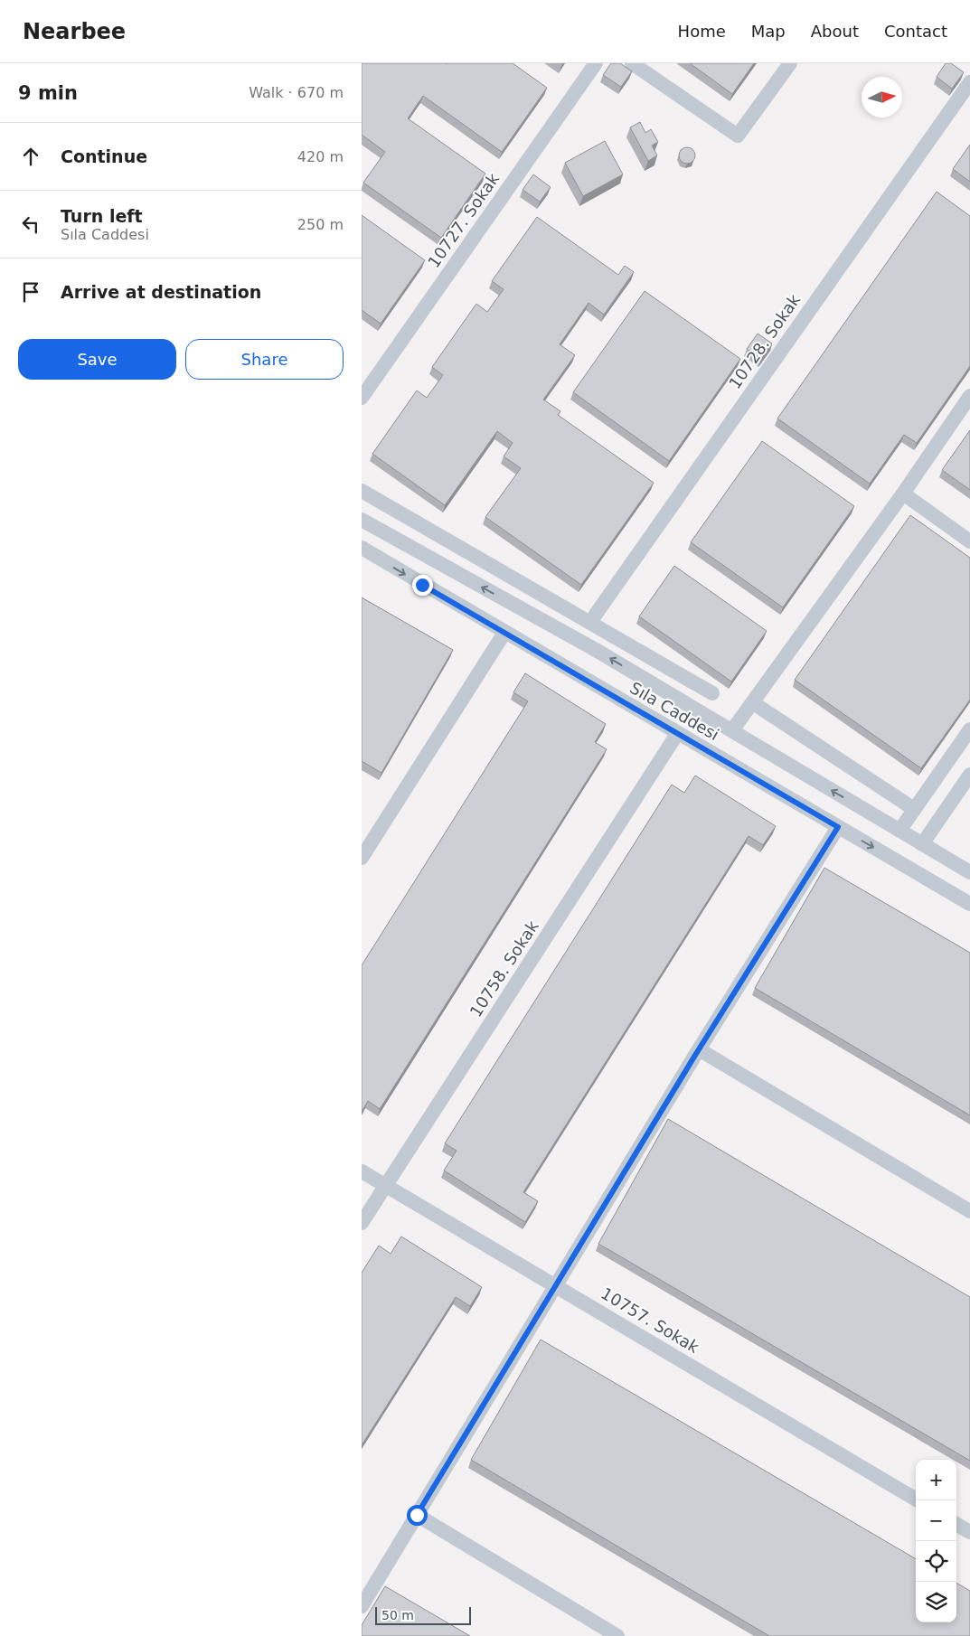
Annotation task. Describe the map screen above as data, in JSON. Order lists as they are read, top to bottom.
{
  "streets": {
    "street": [
      "10727. Sokak",
      "10728. Sokak",
      "Sıla Caddesi",
      "10758. Sokak",
      "10757. Sokak"
    ]
  },
  "crossings": [
    ["Sıla Caddesi", "10758. Sokak"],
    ["10758. Sokak", "10757. Sokak"]
  ],
  "scale_bar": "50 m",
  "north": "right",
  "page": {
    "header": "Nearbee",
    "nav": [
      "Home",
      "Map",
      "About",
      "Contact"
    ],
    "heading": ["9 min", "Walk · 670 m"],
    "list": [
      ["Continue", "420 m"],
      ["Turn left", "Sıla Caddesi", "250 m"],
      "Arrive at destination"
    ],
    "buttons": ["Save", "Share"],
    "map_buttons": ["+", "−"],
    "scale": "50 m"
  }
}
